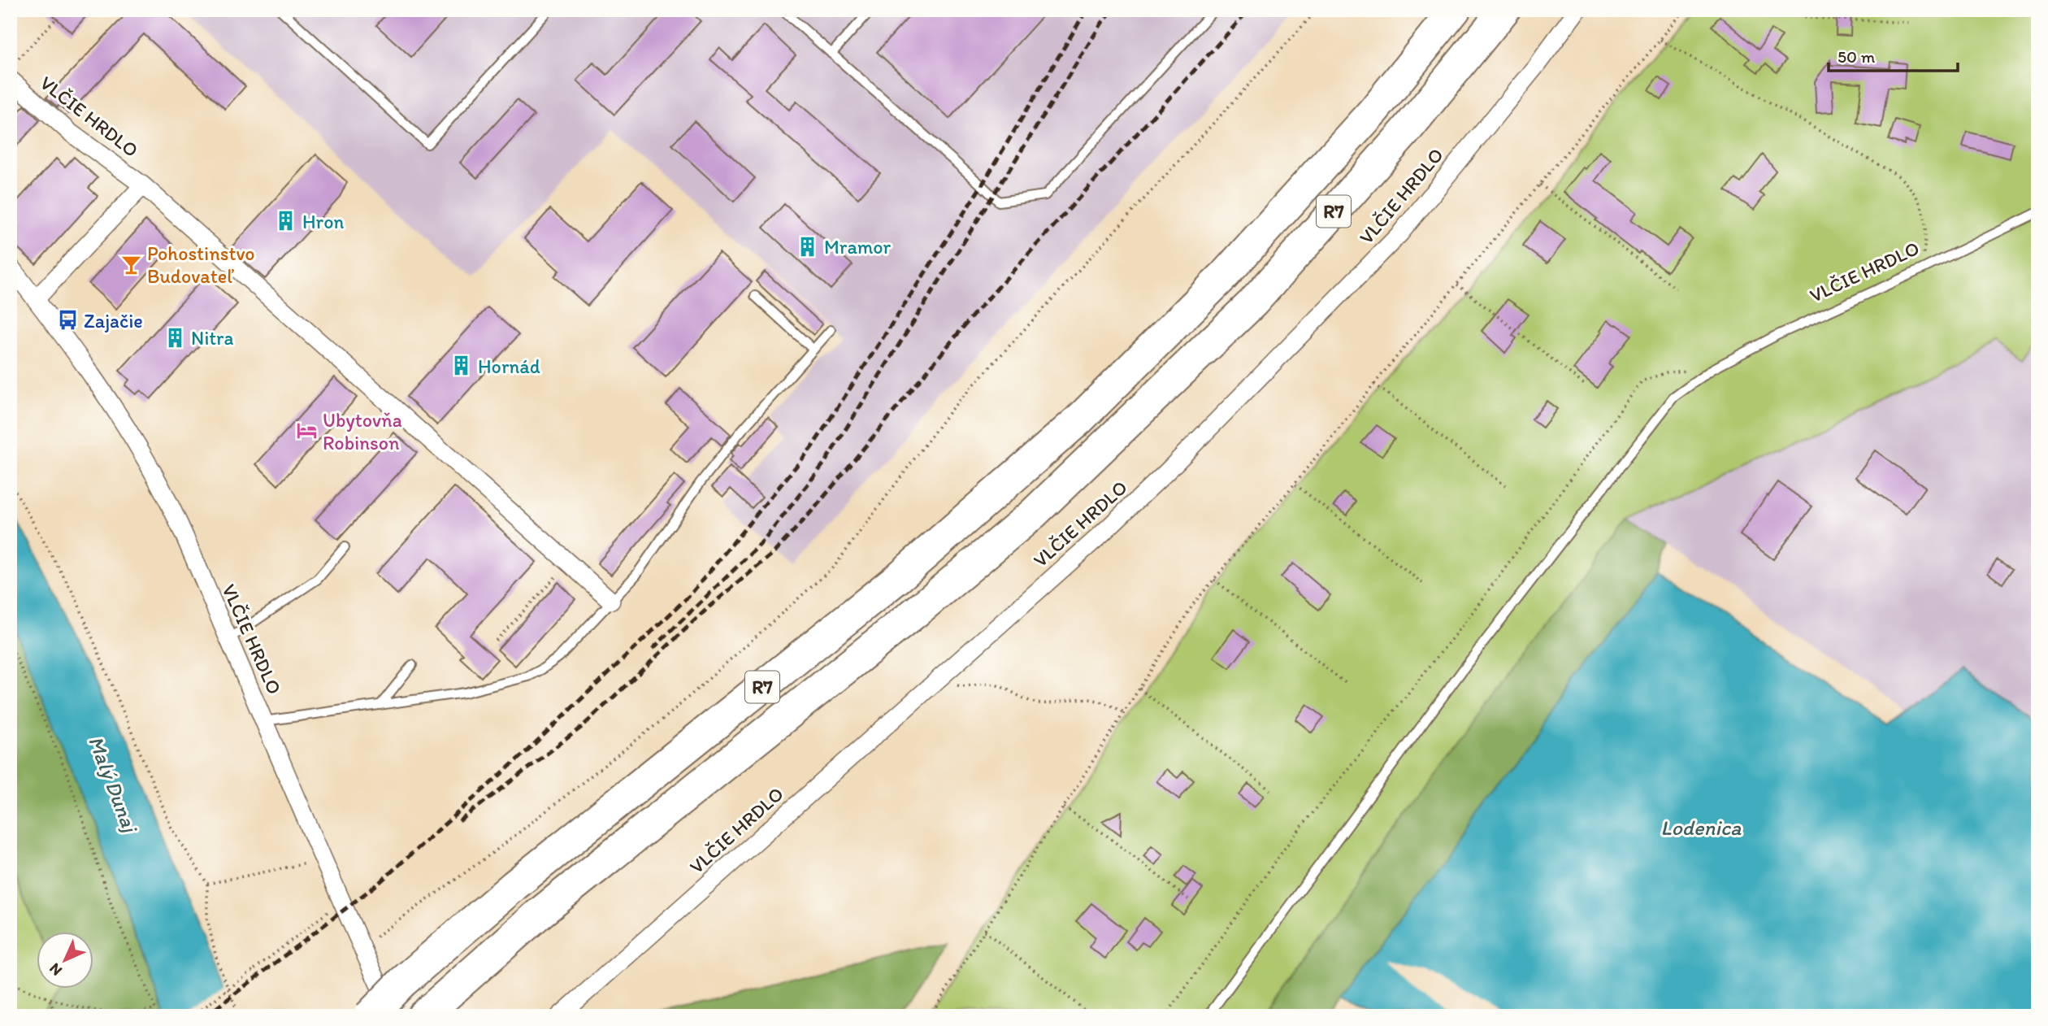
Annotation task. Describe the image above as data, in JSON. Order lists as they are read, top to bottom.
{
  "streets": {
    "highway": ["R7"],
    "street": ["VLČIE HRDLO"]
  },
  "water": ["Malý Dunaj", "Lodenica"],
  "places": {
    "building": [
      "Hron",
      "Mramor",
      "Nitra",
      "Hornád"
    ],
    "bar": ["Pohostinstvo Budovateľ"],
    "bus stop": ["Zajačie"],
    "hotel": ["Ubytovňa Robinson"]
  },
  "scale_bar": "50 m",
  "north": "bottom left"
}
